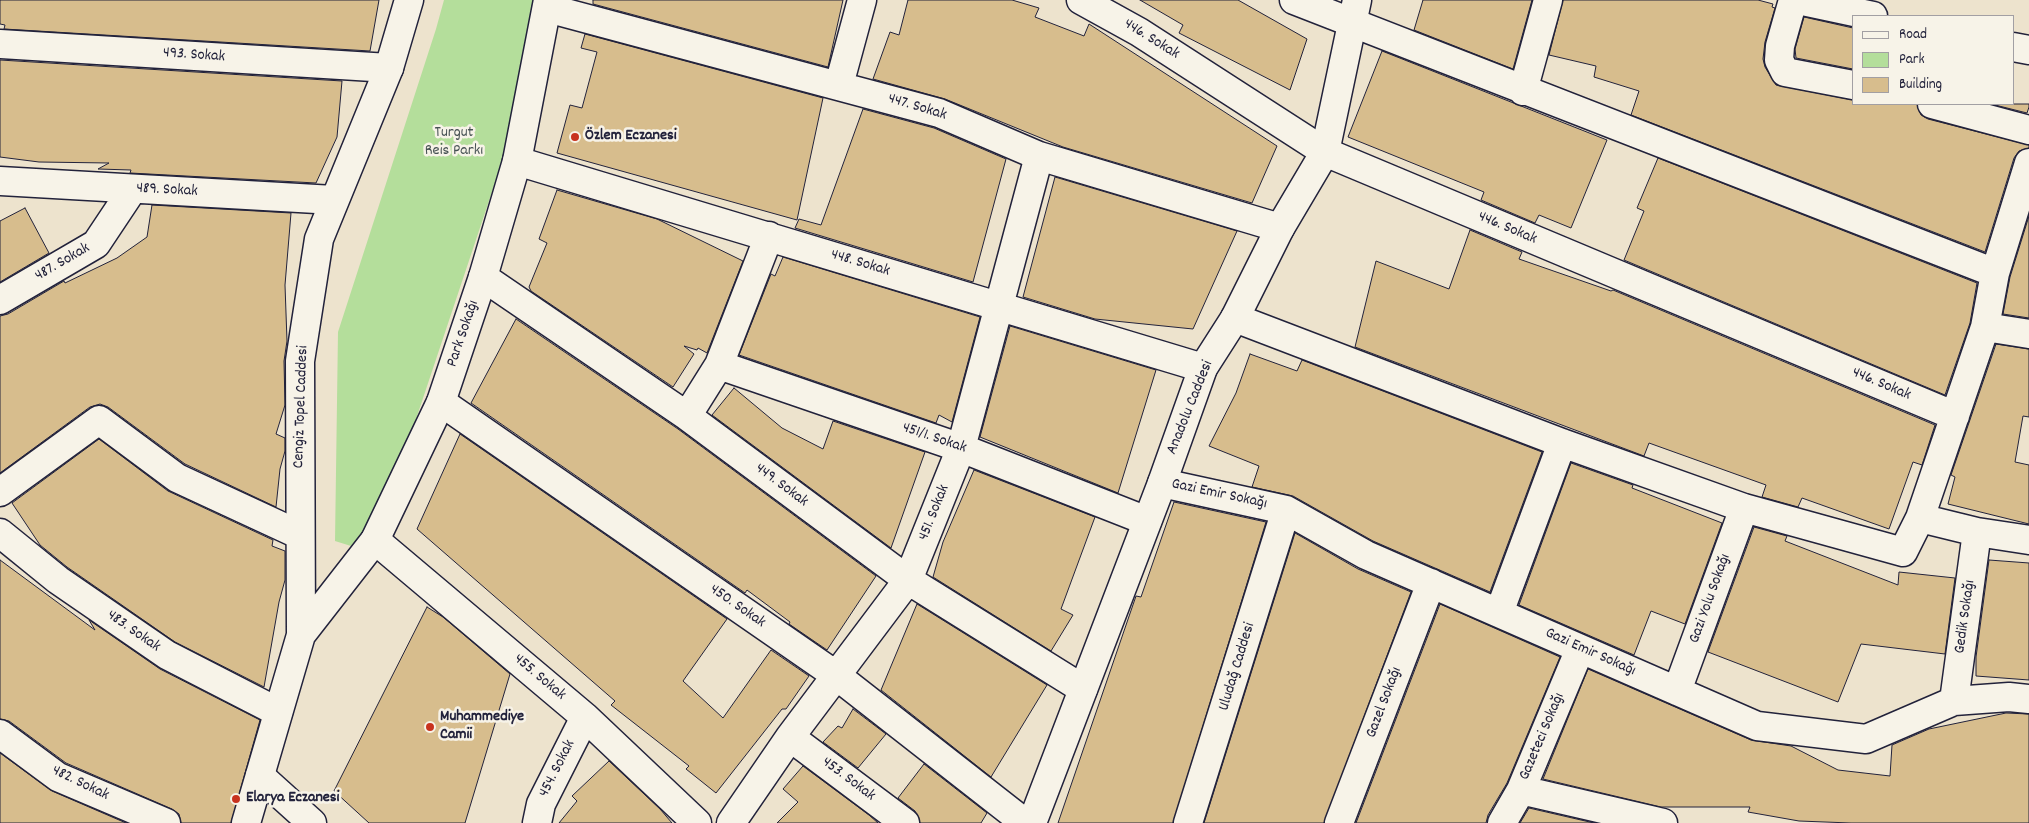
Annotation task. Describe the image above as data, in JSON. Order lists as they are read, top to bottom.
{
  "streets": {
    "street": [
      "446. Sokak",
      "493. Sokak",
      "447. Sokak",
      "489. Sokak",
      "487. Sokak",
      "448. Sokak",
      "Park Sokağı",
      "Cengiz Topel Caddesi",
      "Anadolu Caddesi",
      "451/1. Sokak",
      "449. Sokak",
      "Gazi Emir Sokağı",
      "451. Sokak",
      "Gazi Yolu Sokağı",
      "450. Sokak",
      "Gedik Sokağı",
      "483. Sokak",
      "Uludağ Caddesi",
      "455. Sokak",
      "Gazel Sokağı",
      "Gazeteci Sokağı",
      "454. Sokak",
      "453. Sokak",
      "482. Sokak"
    ]
  },
  "crossings": [
    ["446. Sokak", "Anadolu Caddesi"],
    ["493. Sokak", "Cengiz Topel Caddesi"],
    ["447. Sokak", "Park Sokağı"],
    ["447. Sokak", "Anadolu Caddesi"],
    ["447. Sokak", "451. Sokak"],
    ["489. Sokak", "487. Sokak"],
    ["489. Sokak", "Cengiz Topel Caddesi"],
    ["448. Sokak", "Park Sokağı"],
    ["448. Sokak", "Anadolu Caddesi"],
    ["448. Sokak", "451. Sokak"],
    ["Park Sokağı", "Cengiz Topel Caddesi"],
    ["Park Sokağı", "449. Sokak"],
    ["Park Sokağı", "450. Sokak"],
    ["Park Sokağı", "455. Sokak"],
    ["Cengiz Topel Caddesi", "483. Sokak"],
    ["Anadolu Caddesi", "451/1. Sokak"],
    ["Anadolu Caddesi", "449. Sokak"],
    ["Anadolu Caddesi", "Gazi Emir Sokağı"],
    ["451/1. Sokak", "451. Sokak"],
    ["449. Sokak", "451. Sokak"],
    ["Gazi Emir Sokağı", "Gazi Yolu Sokağı"],
    ["Gazi Emir Sokağı", "Gedik Sokağı"],
    ["Gazi Emir Sokağı", "Uludağ Caddesi"],
    ["Gazi Emir Sokağı", "Gazel Sokağı"],
    ["Gazi Emir Sokağı", "Gazeteci Sokağı"],
    ["451. Sokak", "450. Sokak"],
    ["451. Sokak", "453. Sokak"],
    ["455. Sokak", "454. Sokak"]
  ],
  "parks": ["Turgut Reis Parkı"],
  "places": ["Özlem Eczanesi", "Muhammediye Camii", "Elarya Eczanesi"],
  "legend": ["Road", "Park", "Building"]
}
